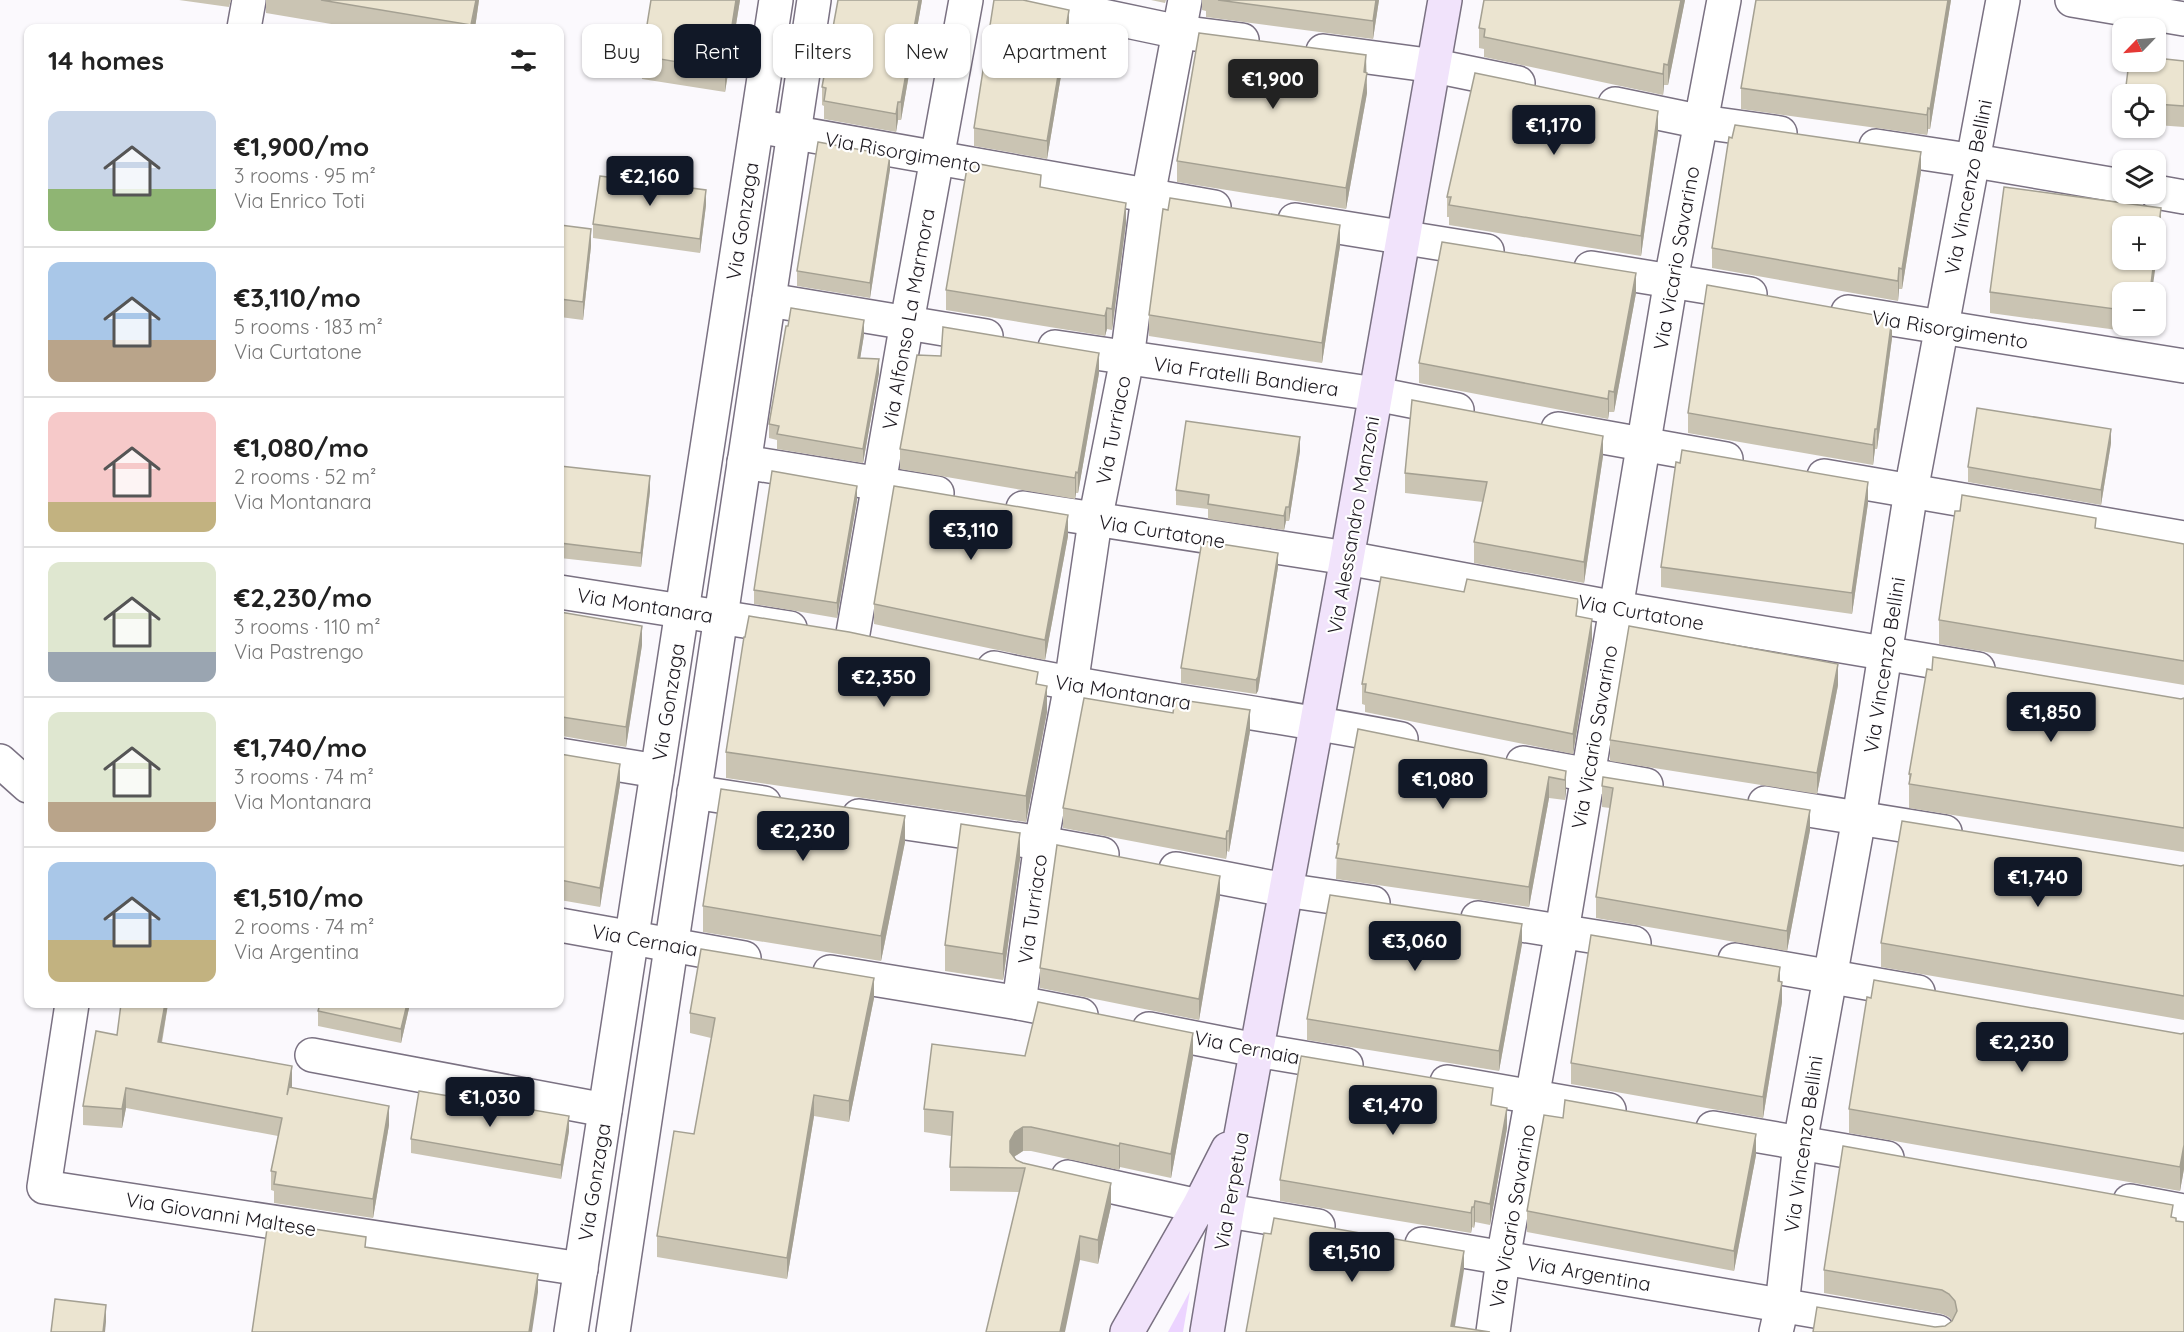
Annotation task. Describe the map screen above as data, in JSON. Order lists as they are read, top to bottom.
{
  "streets": {
    "street": [
      "Via Risorgimento",
      "Via Vincenzo Bellini",
      "Via Gonzaga",
      "Via Vicario Savarino",
      "Via Alfonso La Marmora",
      "Via Fratelli Bandiera",
      "Via Turriaco",
      "Via Alessandro Manzoni",
      "Via Curtatone",
      "Via Montanara",
      "Via Cernaia",
      "Via Perpetua",
      "Via Giovanni Maltese",
      "Via Argentina"
    ]
  },
  "crossings": [
    ["Via Risorgimento", "Via Vincenzo Bellini"],
    ["Via Risorgimento", "Via Gonzaga"],
    ["Via Risorgimento", "Via Alfonso La Marmora"],
    ["Via Risorgimento", "Via Turriaco"],
    ["Via Risorgimento", "Via Alessandro Manzoni"],
    ["Via Vincenzo Bellini", "Via Curtatone"],
    ["Via Vincenzo Bellini", "Via Argentina"],
    ["Via Gonzaga", "Via Fratelli Bandiera"],
    ["Via Gonzaga", "Via Curtatone"],
    ["Via Gonzaga", "Via Montanara"],
    ["Via Gonzaga", "Via Cernaia"],
    ["Via Gonzaga", "Via Giovanni Maltese"],
    ["Via Vicario Savarino", "Via Curtatone"],
    ["Via Vicario Savarino", "Via Argentina"],
    ["Via Alfonso La Marmora", "Via Fratelli Bandiera"],
    ["Via Alfonso La Marmora", "Via Curtatone"],
    ["Via Alfonso La Marmora", "Via Montanara"],
    ["Via Fratelli Bandiera", "Via Turriaco"],
    ["Via Fratelli Bandiera", "Via Alessandro Manzoni"],
    ["Via Turriaco", "Via Curtatone"],
    ["Via Turriaco", "Via Montanara"],
    ["Via Turriaco", "Via Cernaia"],
    ["Via Alessandro Manzoni", "Via Curtatone"],
    ["Via Alessandro Manzoni", "Via Montanara"],
    ["Via Alessandro Manzoni", "Via Cernaia"],
    ["Via Alessandro Manzoni", "Via Perpetua"],
    ["Via Cernaia", "Via Perpetua"]
  ],
  "north": "bottom left",
  "page": {
    "map_buttons": ["+", "−"],
    "chip": [
      "Buy",
      "Rent",
      "Filters",
      "New",
      "Apartment"
    ],
    "heading": "14 homes",
    "price": [
      "€1,900",
      "€1,170",
      "€2,160",
      "€3,110",
      "€2,350",
      "€1,850",
      "€1,080",
      "€2,230",
      "€1,740",
      "€3,060",
      "€2,230",
      "€1,030",
      "€1,470",
      "€1,510"
    ],
    "list": [
      {
        "name": "€1,900/mo",
        "note": "3 rooms · 95 m² · Via Enrico Toti"
      },
      {
        "name": "€3,110/mo",
        "note": "5 rooms · 183 m² · Via Curtatone"
      },
      {
        "name": "€1,080/mo",
        "note": "2 rooms · 52 m² · Via Montanara"
      },
      {
        "name": "€2,230/mo",
        "note": "3 rooms · 110 m² · Via Pastrengo"
      },
      {
        "name": "€1,740/mo",
        "note": "3 rooms · 74 m² · Via Montanara"
      },
      {
        "name": "€1,510/mo",
        "note": "2 rooms · 74 m² · Via Argentina"
      }
    ]
  }
}
